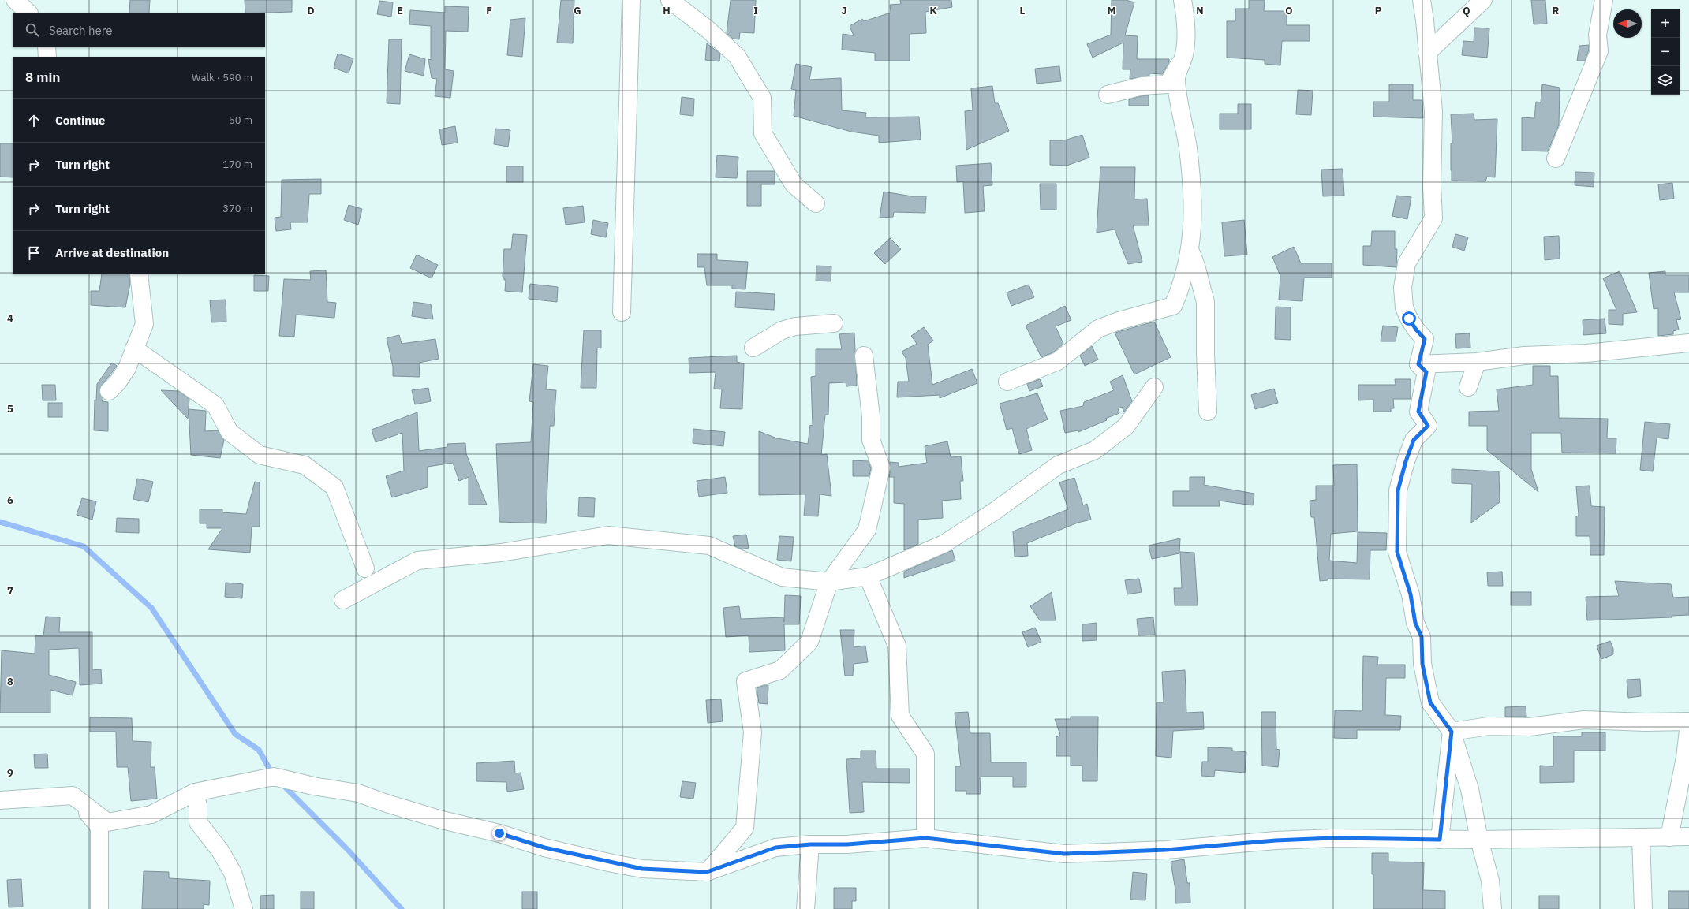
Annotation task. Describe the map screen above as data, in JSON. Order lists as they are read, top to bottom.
{
  "north": "left",
  "page": {
    "map_buttons": ["+", "−"],
    "search": "Search here",
    "heading": ["8 min", "Walk · 590 m"],
    "list": [
      ["Continue", "50 m"],
      ["Turn right", "170 m"],
      ["Turn right", "370 m"],
      "Arrive at destination"
    ]
  },
  "grid": {
    "columns": [
      "D",
      "E",
      "F",
      "G",
      "H",
      "I",
      "J",
      "K",
      "L",
      "M",
      "N",
      "O",
      "P",
      "Q",
      "R"
    ],
    "rows": [
      "4",
      "5",
      "6",
      "7",
      "8",
      "9"
    ]
  }
}
